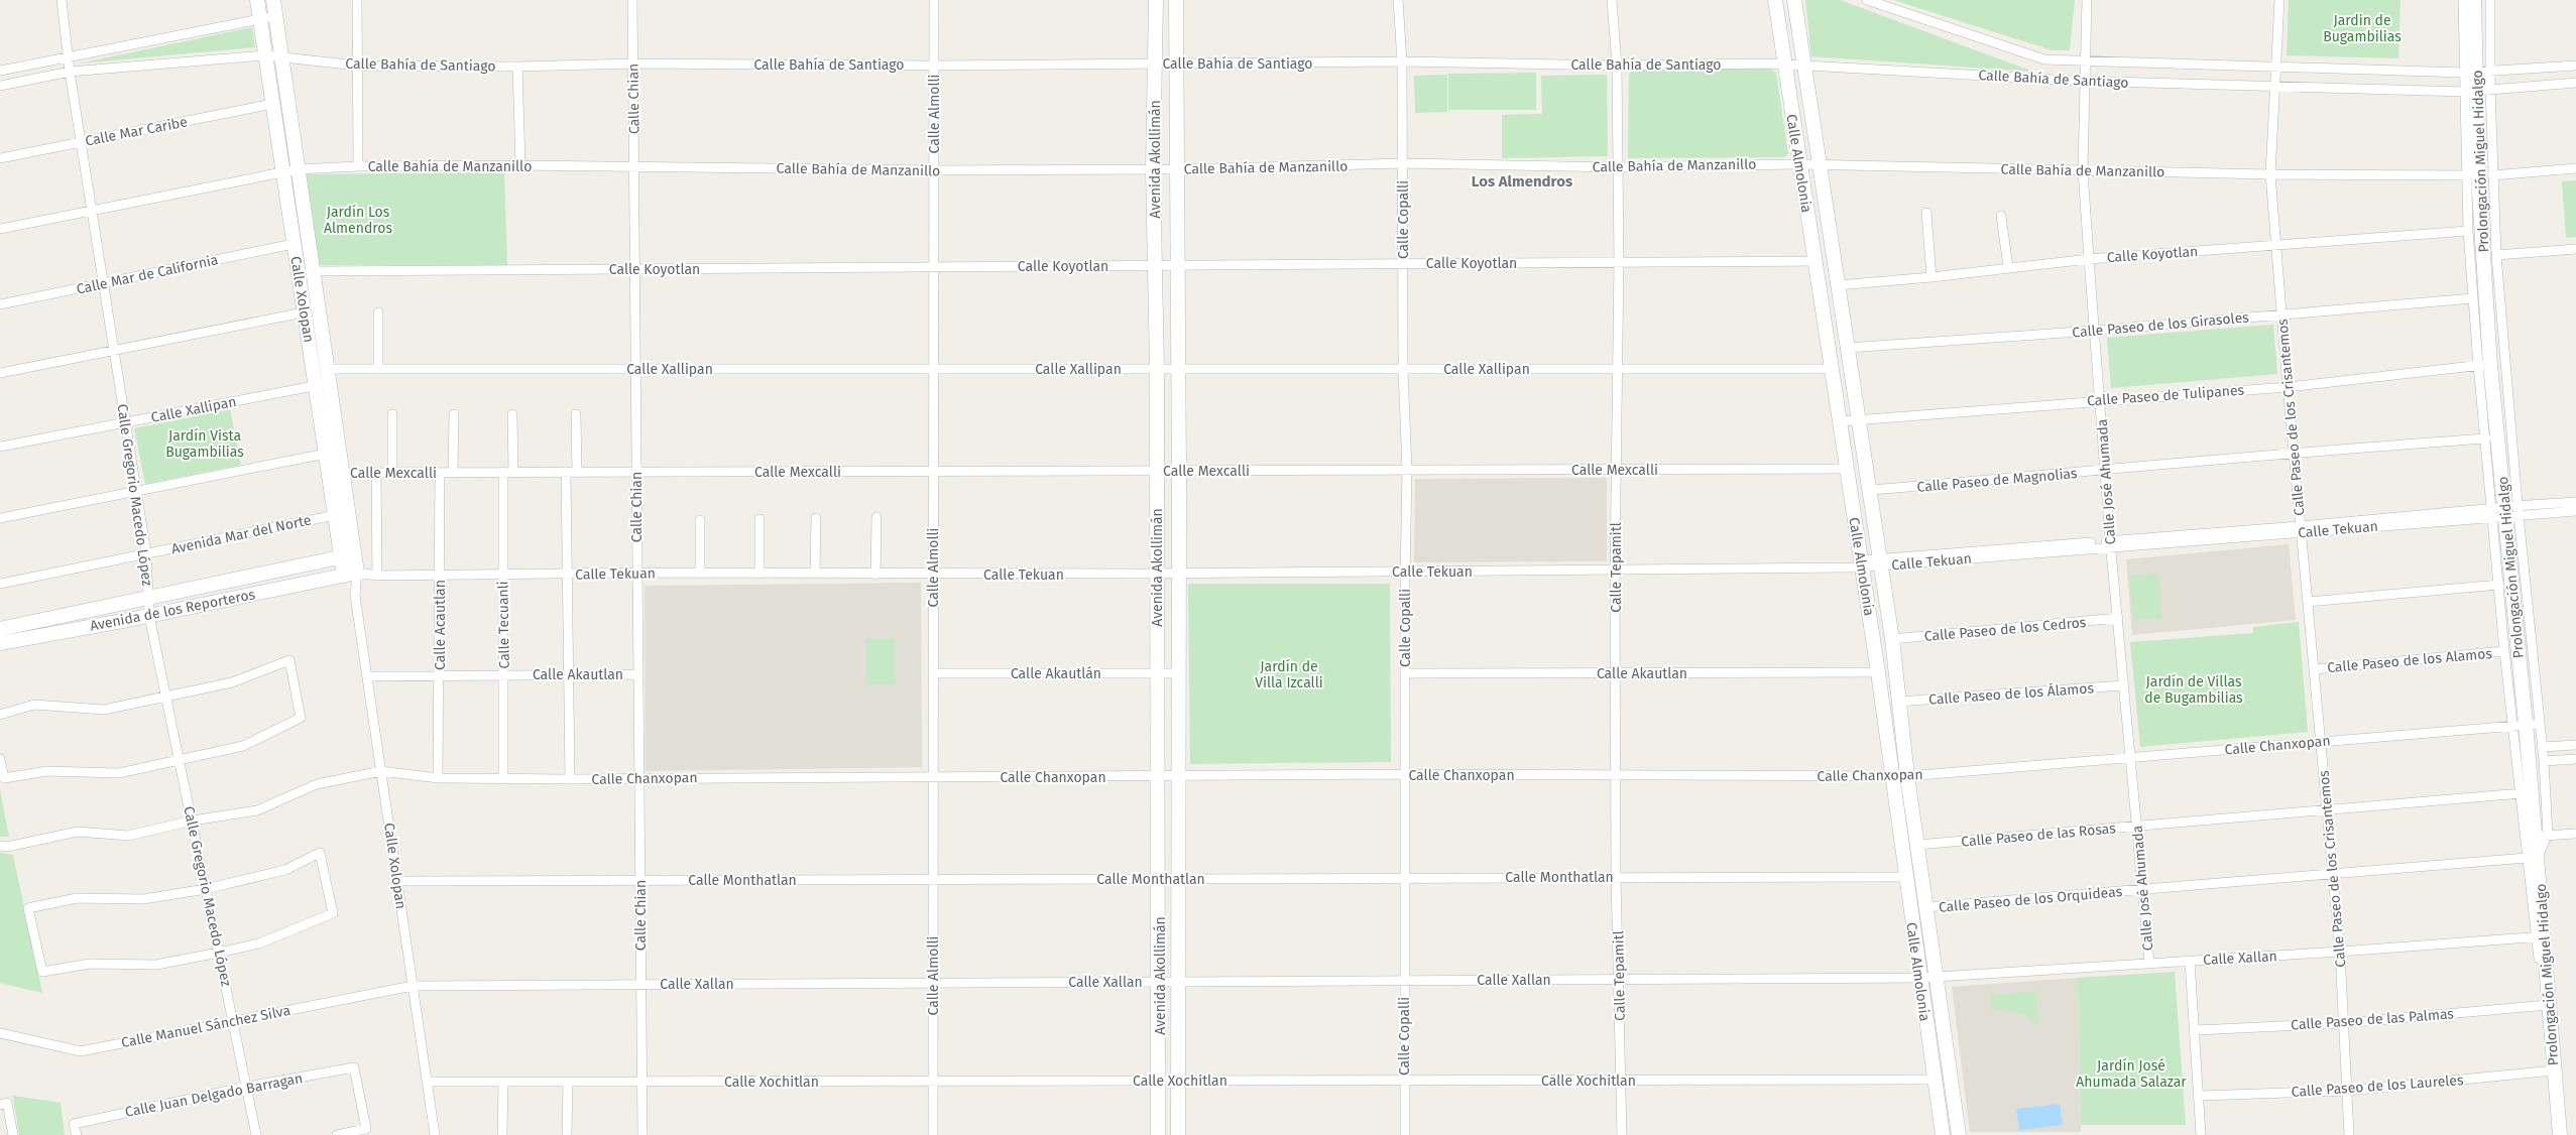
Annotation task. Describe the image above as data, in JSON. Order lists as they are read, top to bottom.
{
  "streets": {
    "street": [
      "Calle Bahía de Santiago",
      "Calle Chian",
      "Calle Almolli",
      "Calle Mar Caribe",
      "Avenida Akollimán",
      "Prolongación Miguel Hidalgo",
      "Calle Almolonia",
      "Calle Bahía de Manzanillo",
      "Calle Copalli",
      "Calle Koyotlan",
      "Calle Mar de California",
      "Calle Xolopan",
      "Calle Paseo de los Girasoles",
      "Calle Xallipan",
      "Calle Paseo de Tulipanes",
      "Calle Paseo de los Crisantemos",
      "Calle Mexcalli",
      "Calle Paseo de Magnolias",
      "Calle José Ahumada",
      "Calle Gregorio Macedo López",
      "Calle Tekuan",
      "Avenida Mar del Norte",
      "Calle Tepamitl",
      "Avenida de los Reporteros",
      "Calle Acautlan",
      "Calle Tecuanli",
      "Calle Paseo de los Cedros",
      "Calle Paseo de los Alamos",
      "Calle Akautlán",
      "Calle Akautlan",
      "Calle Paseo de los Álamos",
      "Calle Chanxopan",
      "Calle Paseo de las Rosas",
      "Calle Monthatlan",
      "Calle Paseo de los Orquideas",
      "Calle Xallan",
      "Calle Paseo de las Palmas",
      "Calle Manuel Sánchez Silva",
      "Calle Xochitlan",
      "Calle Paseo de los Laureles",
      "Calle Juan Delgado Barragan"
    ]
  },
  "crossings": [
    ["Calle Bahía de Santiago", "Calle Chian"],
    ["Calle Bahía de Santiago", "Calle Almolli"],
    ["Calle Bahía de Santiago", "Avenida Akollimán"],
    ["Calle Bahía de Santiago", "Prolongación Miguel Hidalgo"],
    ["Calle Bahía de Santiago", "Calle Almolonia"],
    ["Calle Bahía de Santiago", "Calle Copalli"],
    ["Calle Bahía de Santiago", "Calle Xolopan"],
    ["Calle Bahía de Santiago", "Calle Paseo de los Crisantemos"],
    ["Calle Bahía de Santiago", "Calle José Ahumada"],
    ["Calle Bahía de Santiago", "Calle Gregorio Macedo López"],
    ["Calle Bahía de Santiago", "Calle Tepamitl"],
    ["Calle Chian", "Calle Bahía de Manzanillo"],
    ["Calle Chian", "Calle Koyotlan"],
    ["Calle Chian", "Calle Xallipan"],
    ["Calle Chian", "Calle Mexcalli"],
    ["Calle Chian", "Calle Tekuan"],
    ["Calle Chian", "Calle Akautlan"],
    ["Calle Chian", "Calle Chanxopan"],
    ["Calle Chian", "Calle Monthatlan"],
    ["Calle Chian", "Calle Xallan"],
    ["Calle Chian", "Calle Xochitlan"],
    ["Calle Almolli", "Calle Bahía de Manzanillo"],
    ["Calle Almolli", "Calle Koyotlan"],
    ["Calle Almolli", "Calle Xallipan"],
    ["Calle Almolli", "Calle Mexcalli"],
    ["Calle Almolli", "Calle Tekuan"],
    ["Calle Almolli", "Calle Akautlán"],
    ["Calle Almolli", "Calle Chanxopan"],
    ["Calle Almolli", "Calle Monthatlan"],
    ["Calle Almolli", "Calle Xallan"],
    ["Calle Almolli", "Calle Xochitlan"],
    ["Calle Mar Caribe", "Calle Xolopan"],
    ["Calle Mar Caribe", "Calle Gregorio Macedo López"],
    ["Avenida Akollimán", "Calle Bahía de Manzanillo"],
    ["Avenida Akollimán", "Calle Koyotlan"],
    ["Avenida Akollimán", "Calle Xallipan"],
    ["Avenida Akollimán", "Calle Mexcalli"],
    ["Avenida Akollimán", "Calle Tekuan"],
    ["Avenida Akollimán", "Calle Akautlán"],
    ["Avenida Akollimán", "Calle Chanxopan"],
    ["Avenida Akollimán", "Calle Monthatlan"],
    ["Avenida Akollimán", "Calle Xallan"],
    ["Avenida Akollimán", "Calle Xochitlan"],
    ["Prolongación Miguel Hidalgo", "Calle Bahía de Manzanillo"],
    ["Prolongación Miguel Hidalgo", "Calle Paseo de Tulipanes"],
    ["Prolongación Miguel Hidalgo", "Calle Tekuan"],
    ["Prolongación Miguel Hidalgo", "Calle Chanxopan"],
    ["Prolongación Miguel Hidalgo", "Calle Paseo de los Orquideas"],
    ["Prolongación Miguel Hidalgo", "Calle Xallan"],
    ["Prolongación Miguel Hidalgo", "Calle Paseo de las Palmas"],
    ["Prolongación Miguel Hidalgo", "Calle Paseo de los Laureles"],
    ["Calle Almolonia", "Calle Bahía de Manzanillo"],
    ["Calle Almolonia", "Calle Koyotlan"],
    ["Calle Almolonia", "Calle Paseo de los Girasoles"],
    ["Calle Almolonia", "Calle Xallipan"],
    ["Calle Almolonia", "Calle Paseo de Tulipanes"],
    ["Calle Almolonia", "Calle Mexcalli"],
    ["Calle Almolonia", "Calle Paseo de Magnolias"],
    ["Calle Almolonia", "Calle Tekuan"],
    ["Calle Almolonia", "Calle Paseo de los Cedros"],
    ["Calle Almolonia", "Calle Akautlan"],
    ["Calle Almolonia", "Calle Paseo de los Álamos"],
    ["Calle Almolonia", "Calle Chanxopan"],
    ["Calle Almolonia", "Calle Paseo de las Rosas"],
    ["Calle Almolonia", "Calle Monthatlan"],
    ["Calle Almolonia", "Calle Paseo de los Orquideas"],
    ["Calle Almolonia", "Calle Xallan"],
    ["Calle Almolonia", "Calle Xochitlan"],
    ["Calle Bahía de Manzanillo", "Calle Copalli"],
    ["Calle Bahía de Manzanillo", "Calle Xolopan"],
    ["Calle Bahía de Manzanillo", "Calle Paseo de los Crisantemos"],
    ["Calle Bahía de Manzanillo", "Calle José Ahumada"],
    ["Calle Bahía de Manzanillo", "Calle Gregorio Macedo López"],
    ["Calle Bahía de Manzanillo", "Calle Tepamitl"],
    ["Calle Copalli", "Calle Koyotlan"],
    ["Calle Copalli", "Calle Xallipan"],
    ["Calle Copalli", "Calle Mexcalli"],
    ["Calle Copalli", "Calle Tekuan"],
    ["Calle Copalli", "Calle Akautlan"],
    ["Calle Copalli", "Calle Chanxopan"],
    ["Calle Copalli", "Calle Monthatlan"],
    ["Calle Copalli", "Calle Xallan"],
    ["Calle Copalli", "Calle Xochitlan"],
    ["Calle Koyotlan", "Calle Xolopan"],
    ["Calle Koyotlan", "Calle Paseo de los Crisantemos"],
    ["Calle Koyotlan", "Calle José Ahumada"],
    ["Calle Koyotlan", "Calle Tepamitl"],
    ["Calle Mar de California", "Calle Xolopan"],
    ["Calle Mar de California", "Calle Gregorio Macedo López"],
    ["Calle Xolopan", "Calle Xallipan"],
    ["Calle Xolopan", "Calle Mexcalli"],
    ["Calle Xolopan", "Calle Tekuan"],
    ["Calle Xolopan", "Avenida Mar del Norte"],
    ["Calle Xolopan", "Avenida de los Reporteros"],
    ["Calle Xolopan", "Calle Akautlan"],
    ["Calle Xolopan", "Calle Chanxopan"],
    ["Calle Xolopan", "Calle Monthatlan"],
    ["Calle Xolopan", "Calle Xallan"],
    ["Calle Xolopan", "Calle Manuel Sánchez Silva"],
    ["Calle Xolopan", "Calle Xochitlan"],
    ["Calle Paseo de los Girasoles", "Calle Paseo de los Crisantemos"],
    ["Calle Paseo de los Girasoles", "Calle José Ahumada"],
    ["Calle Xallipan", "Calle Gregorio Macedo López"],
    ["Calle Xallipan", "Calle Tepamitl"],
    ["Calle Paseo de Tulipanes", "Calle Paseo de los Crisantemos"],
    ["Calle Paseo de Tulipanes", "Calle José Ahumada"],
    ["Calle Paseo de los Crisantemos", "Calle Paseo de Magnolias"],
    ["Calle Paseo de los Crisantemos", "Calle Tekuan"],
    ["Calle Paseo de los Crisantemos", "Calle Paseo de los Alamos"],
    ["Calle Paseo de los Crisantemos", "Calle Chanxopan"],
    ["Calle Paseo de los Crisantemos", "Calle Paseo de las Rosas"],
    ["Calle Paseo de los Crisantemos", "Calle Paseo de los Orquideas"],
    ["Calle Paseo de los Crisantemos", "Calle Xallan"],
    ["Calle Paseo de los Crisantemos", "Calle Paseo de las Palmas"],
    ["Calle Paseo de los Crisantemos", "Calle Paseo de los Laureles"],
    ["Calle Mexcalli", "Calle Tepamitl"],
    ["Calle Mexcalli", "Calle Acautlan"],
    ["Calle Mexcalli", "Calle Tecuanli"],
    ["Calle Paseo de Magnolias", "Calle José Ahumada"],
    ["Calle José Ahumada", "Calle Tekuan"],
    ["Calle José Ahumada", "Calle Paseo de los Cedros"],
    ["Calle José Ahumada", "Calle Paseo de los Álamos"],
    ["Calle José Ahumada", "Calle Chanxopan"],
    ["Calle José Ahumada", "Calle Paseo de las Rosas"],
    ["Calle José Ahumada", "Calle Paseo de los Orquideas"],
    ["Calle José Ahumada", "Calle Xallan"],
    ["Calle Gregorio Macedo López", "Avenida Mar del Norte"],
    ["Calle Gregorio Macedo López", "Avenida de los Reporteros"],
    ["Calle Gregorio Macedo López", "Calle Chanxopan"],
    ["Calle Gregorio Macedo López", "Calle Manuel Sánchez Silva"],
    ["Calle Gregorio Macedo López", "Calle Juan Delgado Barragan"],
    ["Calle Tekuan", "Calle Tepamitl"],
    ["Calle Tekuan", "Avenida de los Reporteros"],
    ["Calle Tekuan", "Calle Acautlan"],
    ["Calle Tekuan", "Calle Tecuanli"],
    ["Calle Tepamitl", "Calle Akautlan"],
    ["Calle Tepamitl", "Calle Chanxopan"],
    ["Calle Tepamitl", "Calle Monthatlan"],
    ["Calle Tepamitl", "Calle Xallan"],
    ["Calle Tepamitl", "Calle Xochitlan"],
    ["Calle Acautlan", "Calle Akautlan"],
    ["Calle Acautlan", "Calle Chanxopan"],
    ["Calle Tecuanli", "Calle Akautlan"],
    ["Calle Tecuanli", "Calle Chanxopan"],
    ["Calle Xallan", "Calle Manuel Sánchez Silva"]
  ],
  "districts": ["Los Almendros"],
  "parks": [
    "Jardin de Bugambilias",
    "Jardín Los Almendros",
    "Jardín Vista Bugambilias",
    "Jardín de Villa Izcalli",
    "Jardín de Villas de Bugambilias",
    "Jardín José Ahumada Salazar"
  ]
}
